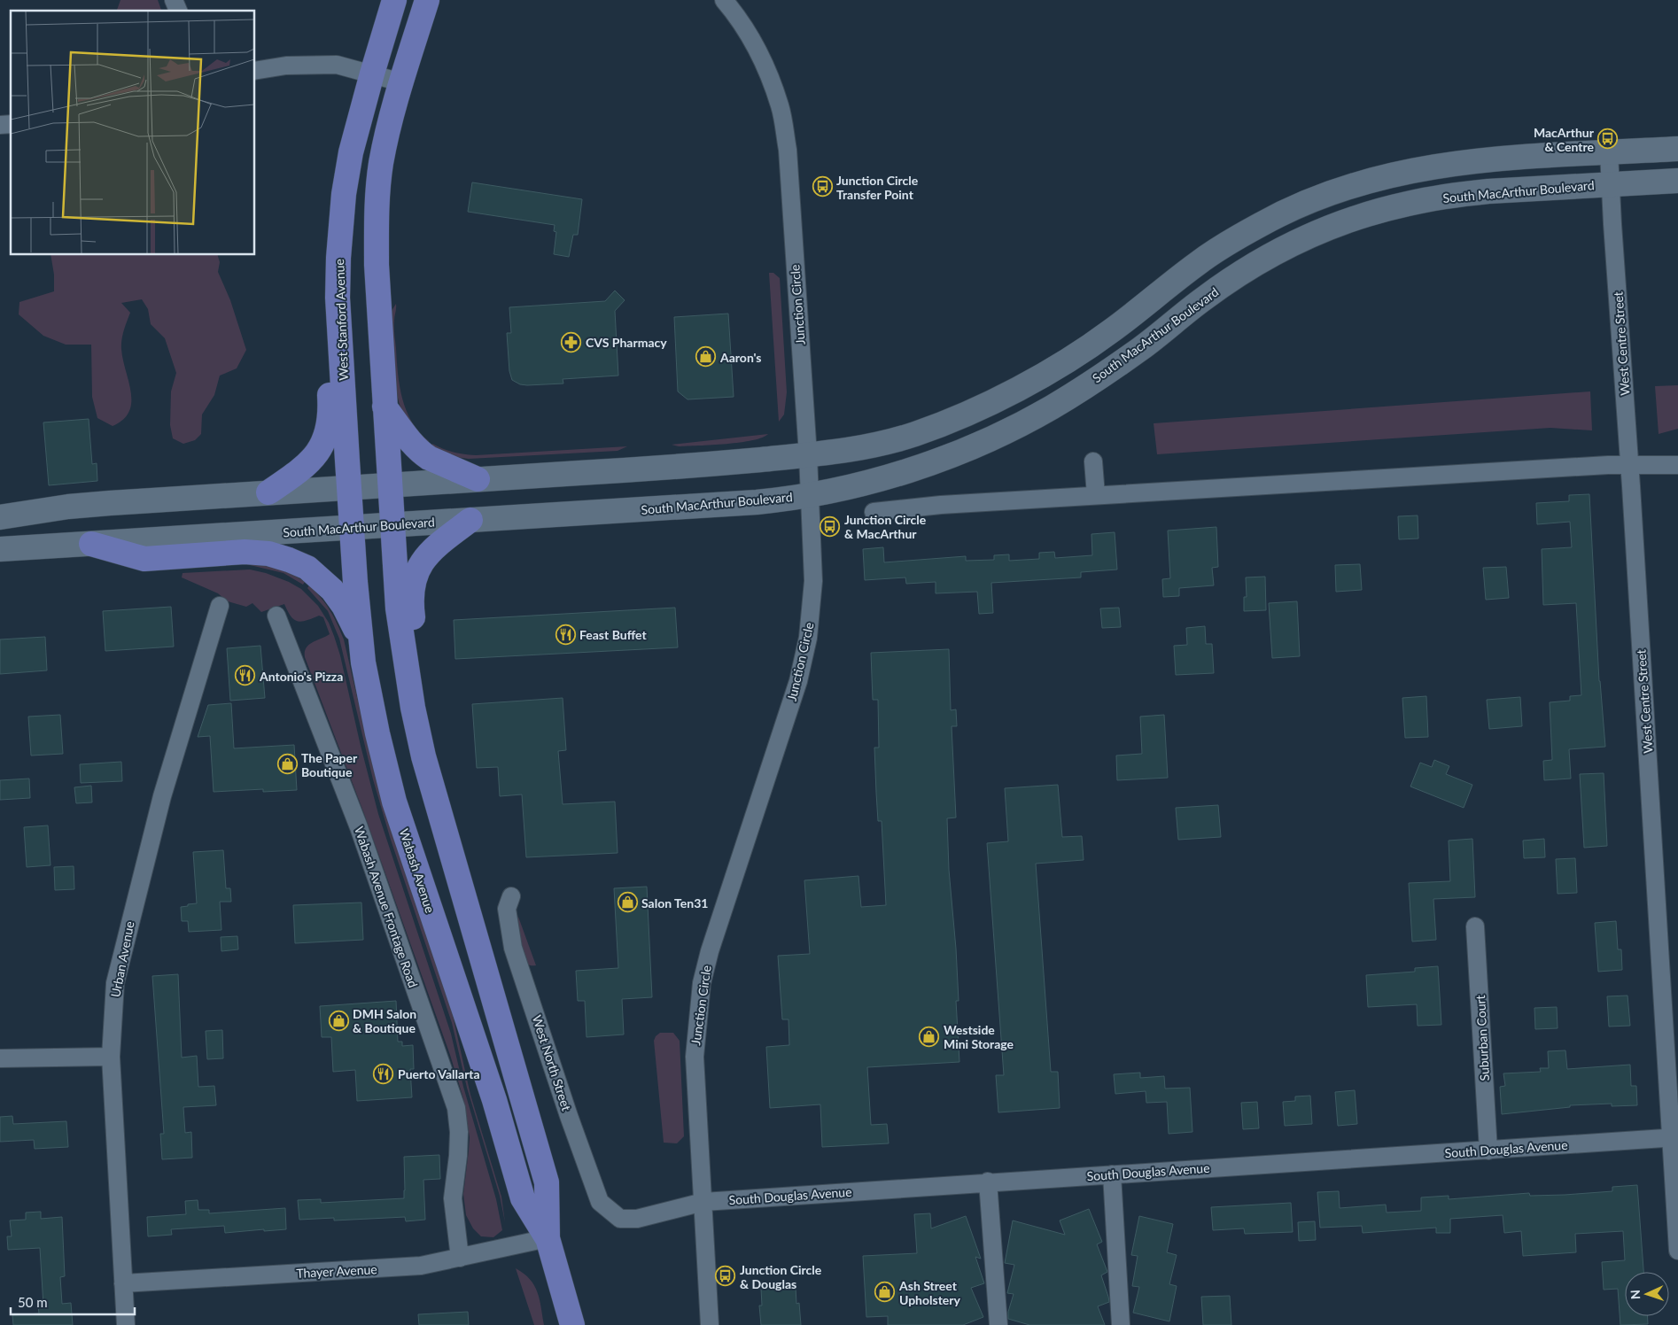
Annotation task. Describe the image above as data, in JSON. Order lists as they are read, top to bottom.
{
  "streets": {
    "main road": ["South MacArthur Boulevard", "West Stanford Avenue", "Wabash Avenue"],
    "street": [
      "Junction Circle",
      "West Centre Street",
      "Wabash Avenue Frontage Road",
      "Urban Avenue",
      "Suburban Court",
      "West North Street",
      "South Douglas Avenue",
      "Thayer Avenue"
    ]
  },
  "crossings": [
    ["South MacArthur Boulevard", "Junction Circle"],
    ["South MacArthur Boulevard", "West Centre Street"],
    ["South MacArthur Boulevard", "Wabash Avenue"],
    ["Junction Circle", "South Douglas Avenue"],
    ["West Stanford Avenue", "Wabash Avenue"],
    ["West Centre Street", "South Douglas Avenue"],
    ["Wabash Avenue", "Thayer Avenue"],
    ["Wabash Avenue Frontage Road", "Thayer Avenue"],
    ["Urban Avenue", "Thayer Avenue"],
    ["Suburban Court", "South Douglas Avenue"],
    ["West North Street", "South Douglas Avenue"]
  ],
  "places": {
    "bus stop": [
      "MacArthur & Centre",
      "Junction Circle Transfer Point",
      "Junction Circle & MacArthur",
      "Junction Circle & Douglas"
    ],
    "pharmacy": ["CVS Pharmacy"],
    "shop": [
      "Aaron's",
      "The Paper Boutique",
      "Salon Ten31",
      "DMH Salon & Boutique",
      "Westside Mini Storage",
      "Ash Street Upholstery"
    ],
    "restaurant": ["Feast Buffet", "Antonio's Pizza", "Puerto Vallarta"]
  },
  "scale_bar": "50 m",
  "north": "left"
}
